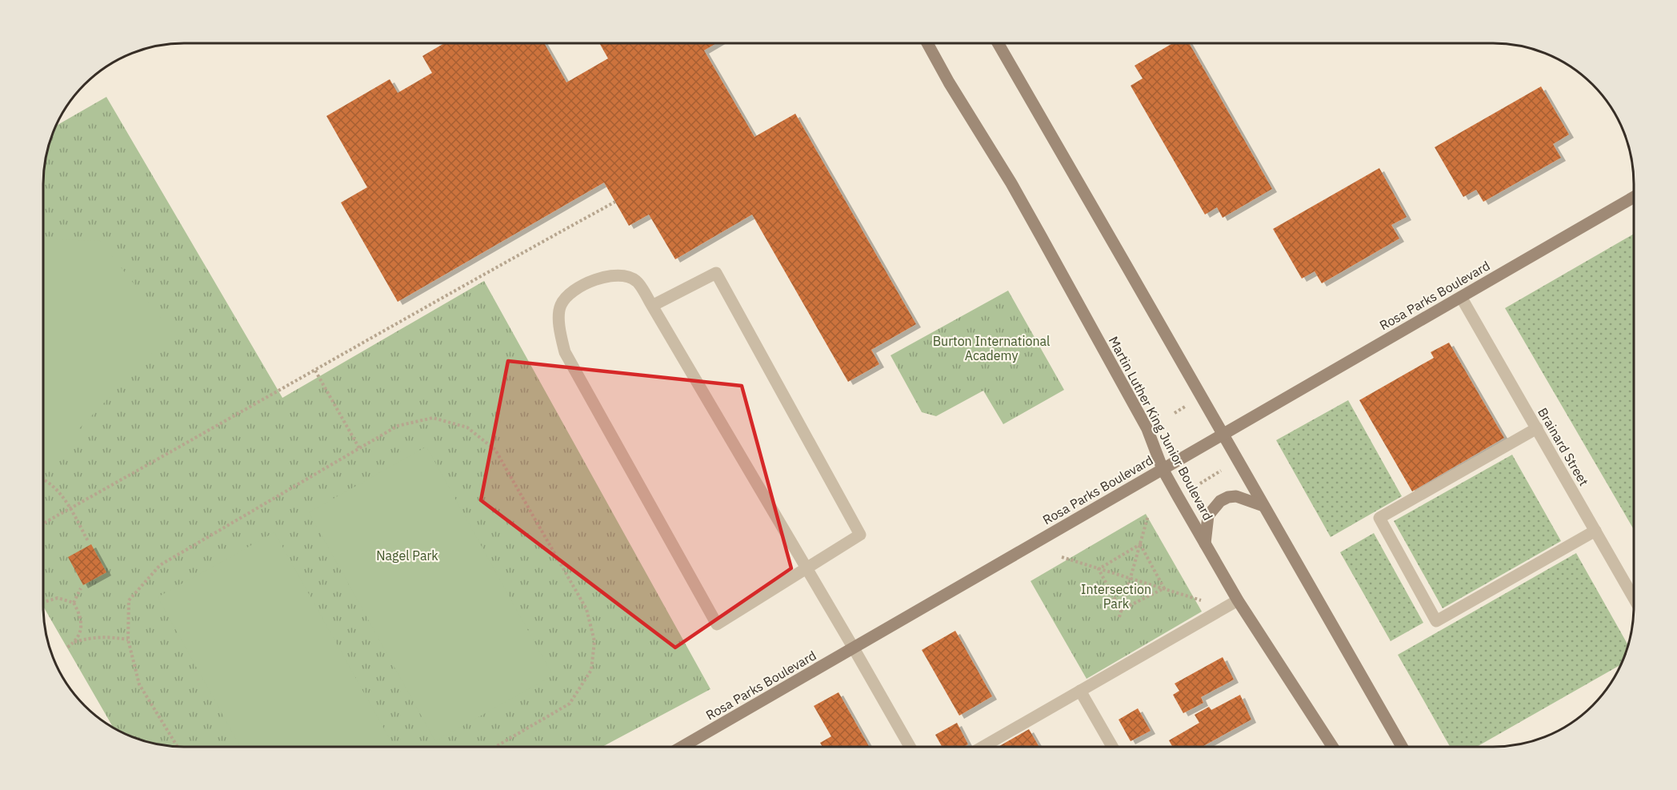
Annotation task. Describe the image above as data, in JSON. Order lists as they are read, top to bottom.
{
  "streets": {
    "main road": ["Rosa Parks Boulevard", "Martin Luther King Junior Boulevard"],
    "street": ["Brainard Street"]
  },
  "crossings": [
    ["Rosa Parks Boulevard", "Martin Luther King Junior Boulevard"],
    ["Rosa Parks Boulevard", "Brainard Street"]
  ],
  "parks": ["Burton International Academy", "Nagel Park", "Intersection Park"]
}
